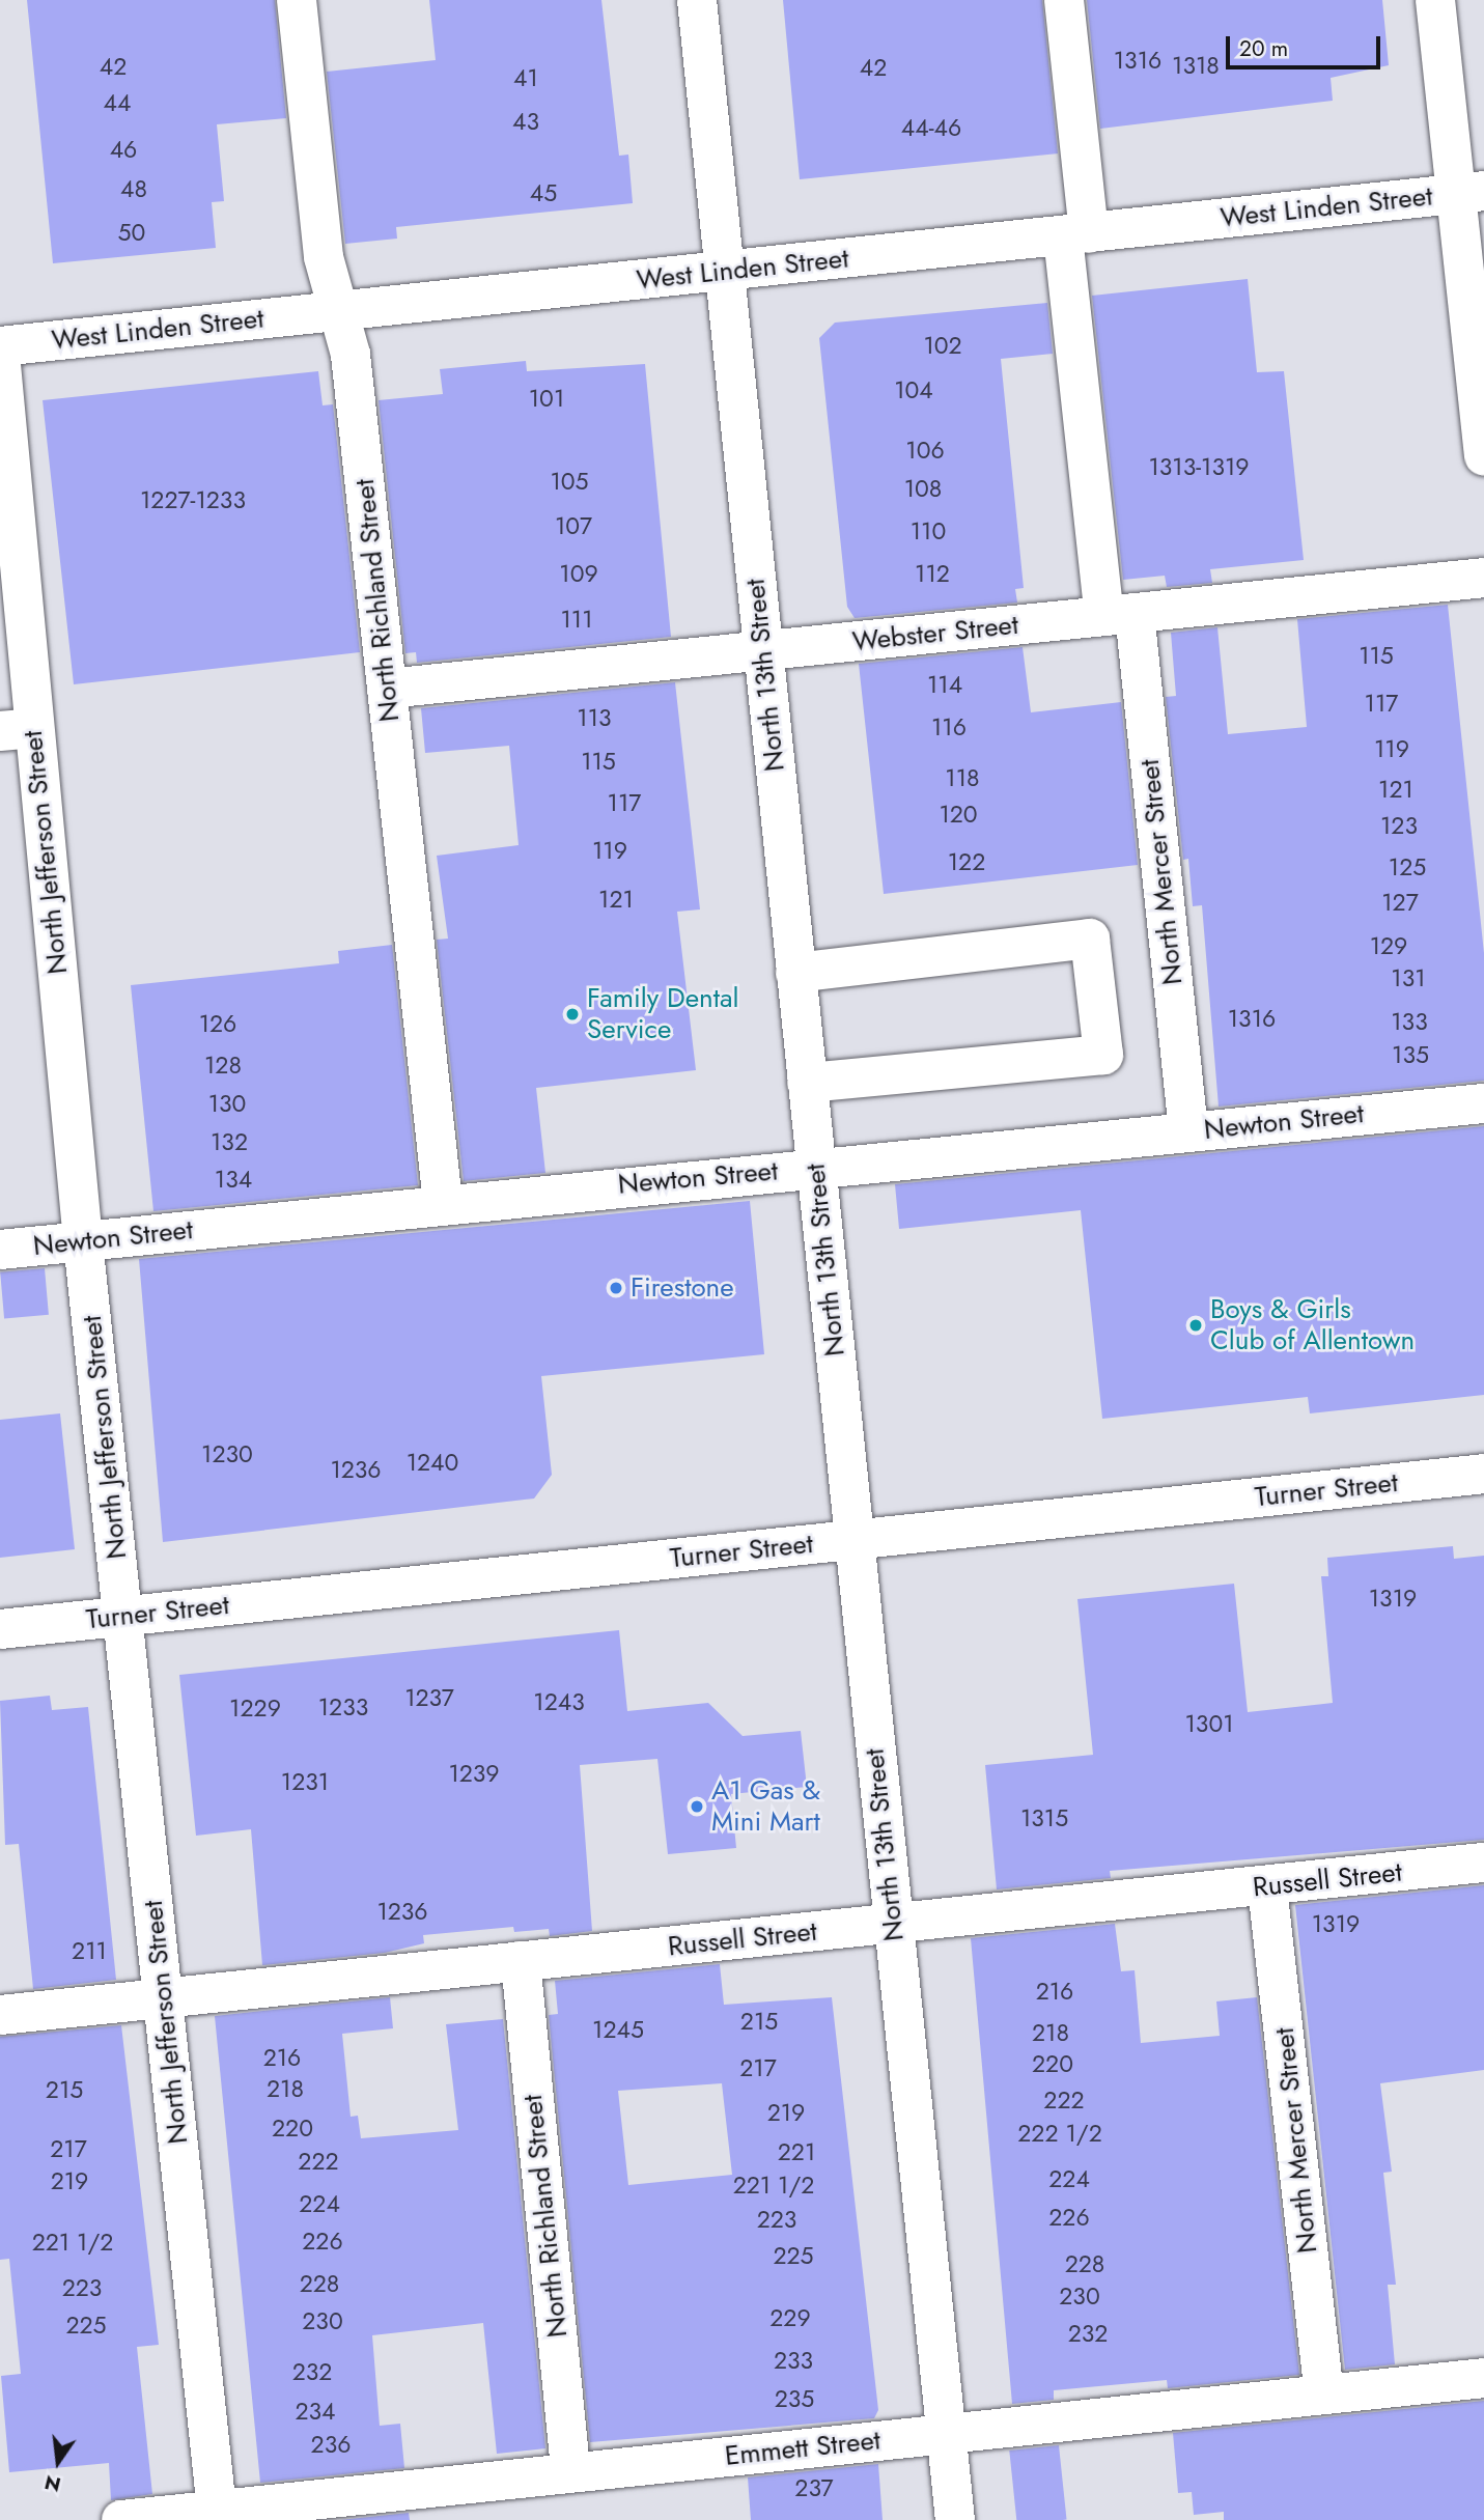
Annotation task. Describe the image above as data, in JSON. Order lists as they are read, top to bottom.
{
  "streets": {
    "street": [
      "West Linden Street",
      "North Richland Street",
      "Webster Street",
      "North 13th Street",
      "North Jefferson Street",
      "North Mercer Street",
      "Newton Street",
      "Turner Street",
      "Russell Street",
      "Emmett Street"
    ]
  },
  "crossings": [
    ["West Linden Street", "North Richland Street"],
    ["West Linden Street", "North 13th Street"],
    ["West Linden Street", "North Mercer Street"],
    ["North Richland Street", "Webster Street"],
    ["North Richland Street", "Newton Street"],
    ["North Richland Street", "Russell Street"],
    ["North Richland Street", "Emmett Street"],
    ["Webster Street", "North 13th Street"],
    ["Webster Street", "North Mercer Street"],
    ["North 13th Street", "Newton Street"],
    ["North 13th Street", "Turner Street"],
    ["North 13th Street", "Russell Street"],
    ["North 13th Street", "Emmett Street"],
    ["North Jefferson Street", "Newton Street"],
    ["North Jefferson Street", "Turner Street"],
    ["North Jefferson Street", "Russell Street"],
    ["North Jefferson Street", "Emmett Street"],
    ["North Mercer Street", "Newton Street"],
    ["North Mercer Street", "Russell Street"],
    ["North Mercer Street", "Emmett Street"]
  ],
  "places": [
    "Family Dental Service",
    "Firestone",
    "Boys & Girls Club of Allentown",
    "A1 Gas & Mini Mart"
  ],
  "house_numbers": [
    "1316",
    "1318",
    "42",
    "42",
    "41",
    "44",
    "43",
    "44-46",
    "46",
    "48",
    "45",
    "50",
    "102",
    "104",
    "101",
    "106",
    "1313-1319",
    "105",
    "108",
    "1227-1233",
    "107",
    "110",
    "109",
    "112",
    "111",
    "115",
    "114",
    "117",
    "113",
    "116",
    "119",
    "115",
    "118",
    "121",
    "117",
    "120",
    "123",
    "119",
    "122",
    "125",
    "121",
    "127",
    "129",
    "131",
    "1316",
    "133",
    "126",
    "135",
    "128",
    "130",
    "132",
    "134",
    "1230",
    "1240",
    "1236",
    "1319",
    "1237",
    "1243",
    "1233",
    "1229",
    "1301",
    "1239",
    "1231",
    "1315",
    "1236",
    "1319",
    "211",
    "216",
    "215",
    "1245",
    "218",
    "216",
    "220",
    "217",
    "218",
    "215",
    "222",
    "219",
    "220",
    "222 1/2",
    "217",
    "221",
    "222",
    "224",
    "219",
    "221 1/2",
    "224",
    "226",
    "223",
    "226",
    "221 1/2",
    "225",
    "228",
    "228",
    "223",
    "230",
    "229",
    "230",
    "225",
    "232",
    "233",
    "232",
    "235",
    "234",
    "236",
    "237"
  ],
  "scale_bar": "20 m",
  "north": "bottom"
}
